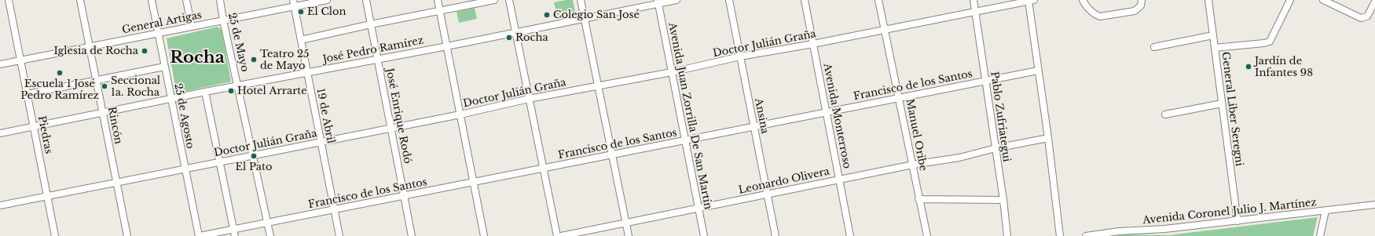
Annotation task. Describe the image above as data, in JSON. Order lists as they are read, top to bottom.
{
  "streets": {
    "street": [
      "General Artigas",
      "25 de Mayo",
      "Doctor Julián Graña",
      "José Pedro Ramírez",
      "Francisco de los Santos",
      "General Liber Seregni",
      "25 de Agosto",
      "19 de Abril",
      "José Enrique Rodó",
      "Avenida Juan Zorrilla De San Martín",
      "Ansina",
      "Avenida Monterroso",
      "Pablo Zufriategui",
      "Rincón",
      "Piedras",
      "Manuel Oribe",
      "Leonardo Olivera",
      "Avenida Coronel Julio J. Martínez"
    ]
  },
  "crossings": [
    ["General Artigas", "25 de Mayo"],
    ["General Artigas", "25 de Agosto"],
    ["General Artigas", "19 de Abril"],
    ["General Artigas", "Rincón"],
    ["General Artigas", "Piedras"],
    ["25 de Mayo", "Doctor Julián Graña"],
    ["25 de Mayo", "José Pedro Ramírez"],
    ["25 de Mayo", "Francisco de los Santos"],
    ["Doctor Julián Graña", "25 de Agosto"],
    ["Doctor Julián Graña", "19 de Abril"],
    ["Doctor Julián Graña", "José Enrique Rodó"],
    ["Doctor Julián Graña", "Avenida Juan Zorrilla De San Martín"],
    ["Doctor Julián Graña", "Ansina"],
    ["Doctor Julián Graña", "Avenida Monterroso"],
    ["Doctor Julián Graña", "Pablo Zufriategui"],
    ["Doctor Julián Graña", "Rincón"],
    ["Doctor Julián Graña", "Piedras"],
    ["Doctor Julián Graña", "Manuel Oribe"],
    ["José Pedro Ramírez", "25 de Agosto"],
    ["José Pedro Ramírez", "19 de Abril"],
    ["José Pedro Ramírez", "José Enrique Rodó"],
    ["José Pedro Ramírez", "Avenida Juan Zorrilla De San Martín"],
    ["José Pedro Ramírez", "Rincón"],
    ["José Pedro Ramírez", "Piedras"],
    ["Francisco de los Santos", "25 de Agosto"],
    ["Francisco de los Santos", "19 de Abril"],
    ["Francisco de los Santos", "José Enrique Rodó"],
    ["Francisco de los Santos", "Avenida Juan Zorrilla De San Martín"],
    ["Francisco de los Santos", "Ansina"],
    ["Francisco de los Santos", "Avenida Monterroso"],
    ["Francisco de los Santos", "Pablo Zufriategui"],
    ["Francisco de los Santos", "Manuel Oribe"],
    ["General Liber Seregni", "Avenida Coronel Julio J. Martínez"],
    ["Avenida Juan Zorrilla De San Martín", "Leonardo Olivera"],
    ["Ansina", "Leonardo Olivera"],
    ["Avenida Monterroso", "Leonardo Olivera"],
    ["Pablo Zufriategui", "Leonardo Olivera"],
    ["Manuel Oribe", "Leonardo Olivera"]
  ],
  "districts": ["Rocha"],
  "places": [
    "El Clon",
    "Colegio San José",
    "Rocha",
    "Iglesia de Rocha",
    "Teatro 25 de Mayo",
    "Jardín de Infantes 98",
    "Escuela 1 José Pedro Ramírez",
    "Seccional 1a. Rocha",
    "Hotel Arrarte",
    "El Pato"
  ]
}
